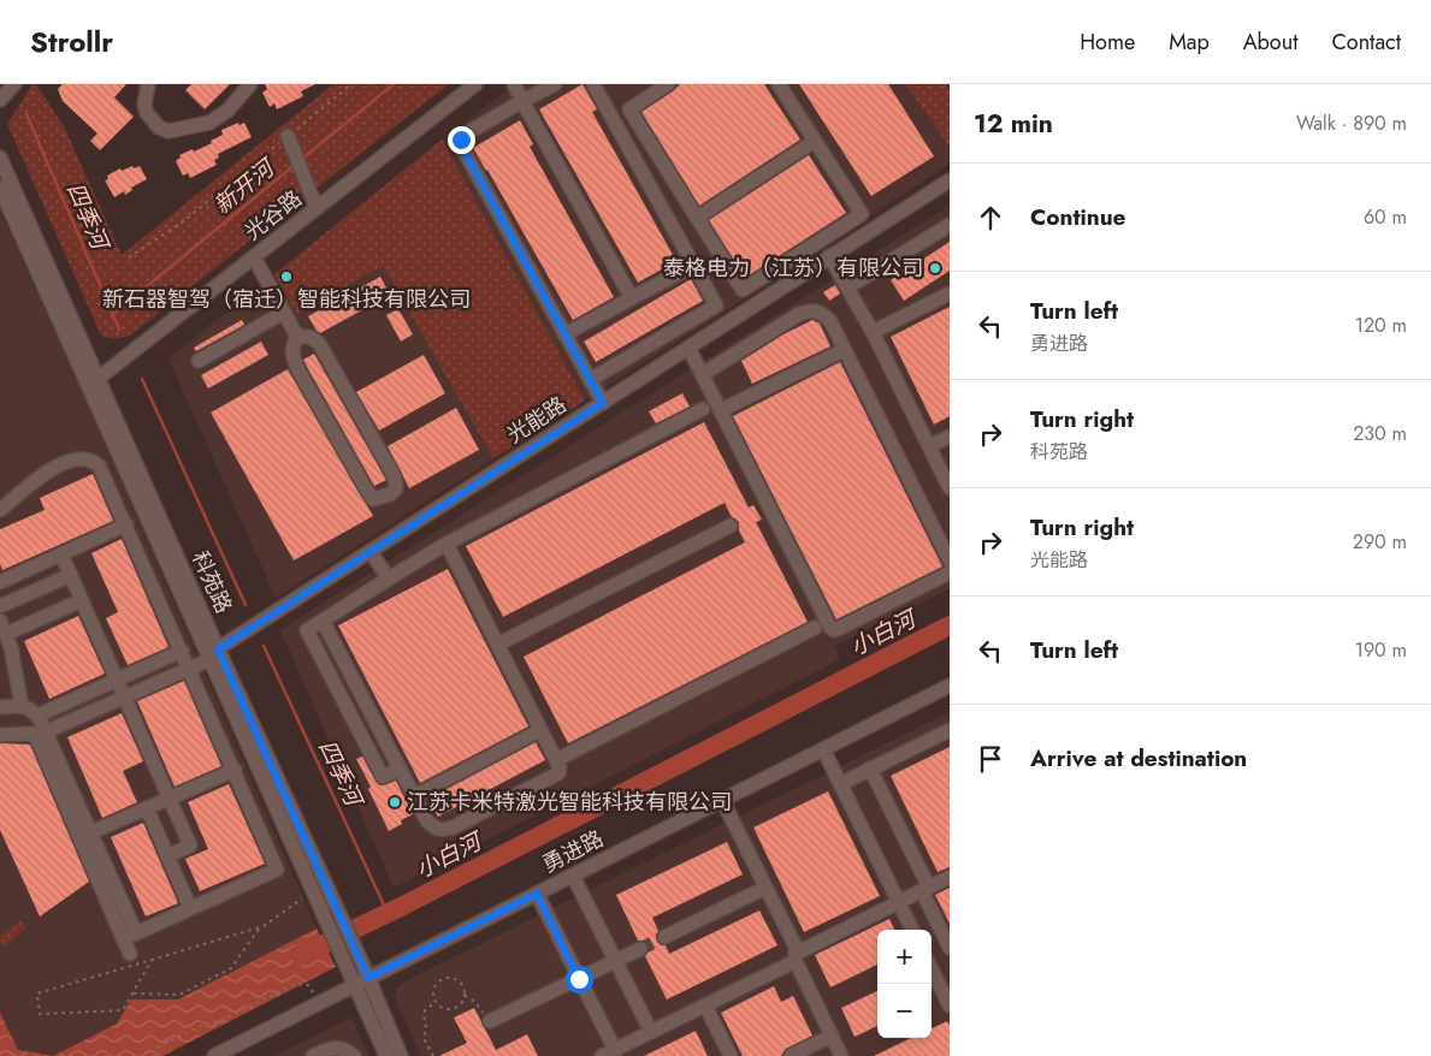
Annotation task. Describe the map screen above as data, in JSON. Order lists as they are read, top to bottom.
{
  "streets": {
    "street": [
      "光谷路",
      "光能路",
      "科苑路",
      "勇进路"
    ]
  },
  "crossings": [
    ["光谷路", "科苑路"],
    ["光能路", "科苑路"],
    ["科苑路", "勇进路"]
  ],
  "water": ["新开河", "四季河", "小白河"],
  "places": ["泰格电力（江苏）有限公司", "新石器智驾（宿迁）智能科技有限公司", "江苏卡米特激光智能科技有限公司"],
  "page": {
    "header": "Strollr",
    "nav": [
      "Home",
      "Map",
      "About",
      "Contact"
    ],
    "heading": ["12 min", "Walk · 890 m"],
    "list": [
      ["Continue", "60 m"],
      ["Turn left", "勇进路", "120 m"],
      ["Turn right", "科苑路", "230 m"],
      ["Turn right", "光能路", "290 m"],
      ["Turn left", "190 m"],
      "Arrive at destination"
    ],
    "map_buttons": ["+", "−"]
  }
}
